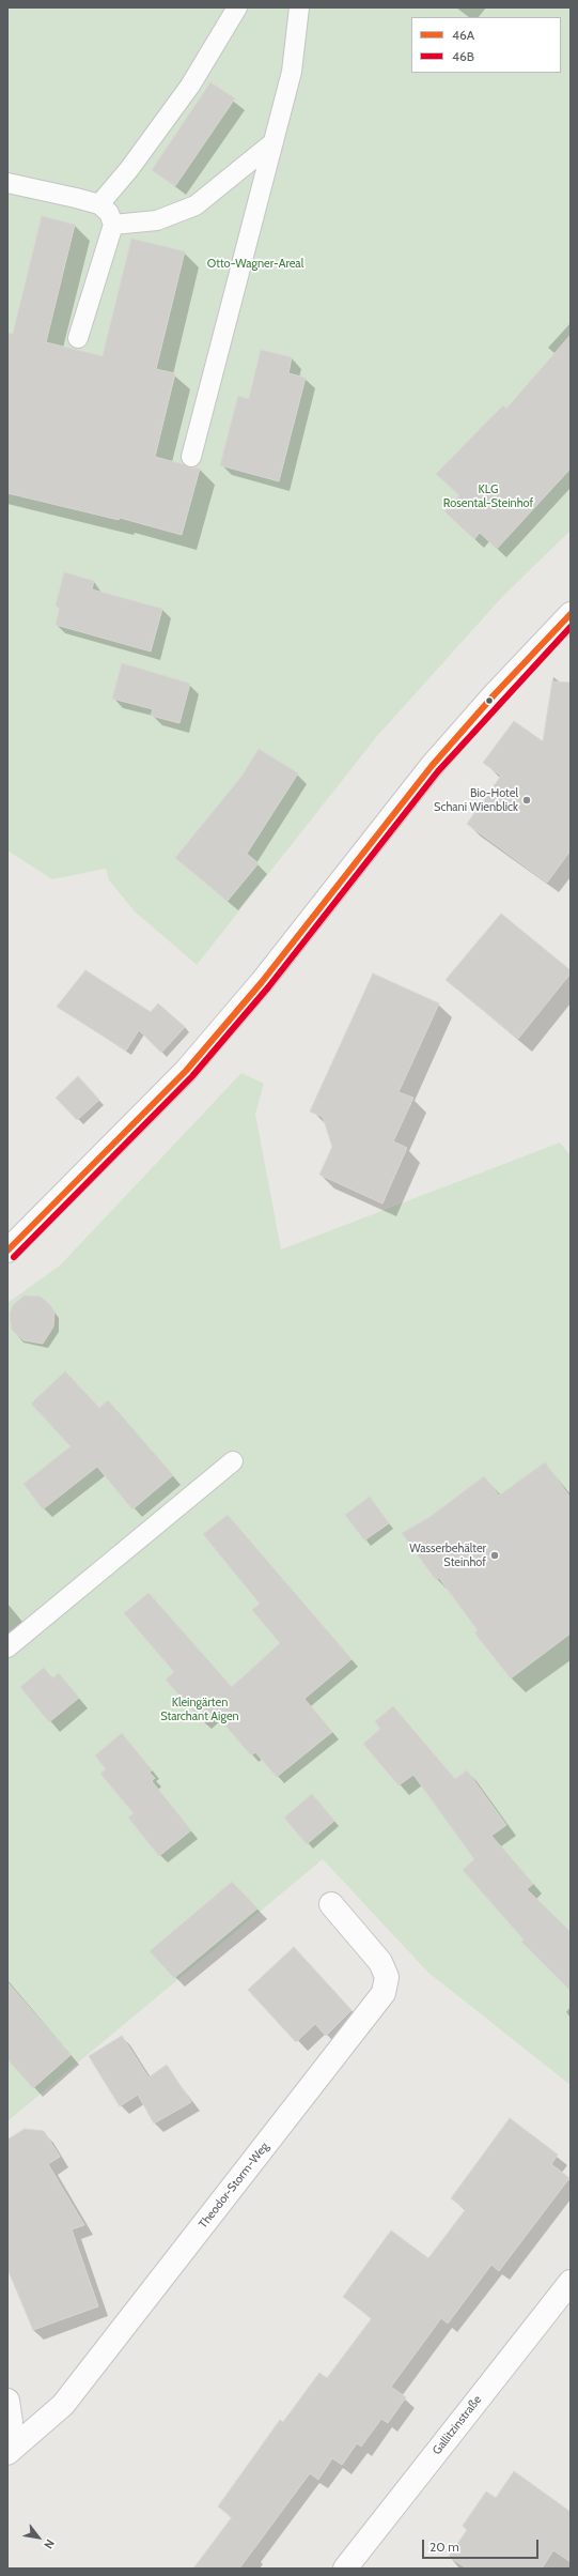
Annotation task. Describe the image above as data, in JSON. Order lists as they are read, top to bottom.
{
  "streets": {
    "street": ["Theodor-Storm-Weg", "Gallitzinstraße"]
  },
  "parks": ["Otto-Wagner-Areal", "KLG Rosental-Steinhof", "Kleingärten Starchant Aigen"],
  "places": ["Bio-Hotel Schani Wienblick", "Wasserbehälter Steinhof"],
  "lines": ["transit line 46A", "transit line 46B"],
  "legend": ["46A", "46B"],
  "scale_bar": "20 m",
  "north": "bottom right"
}
